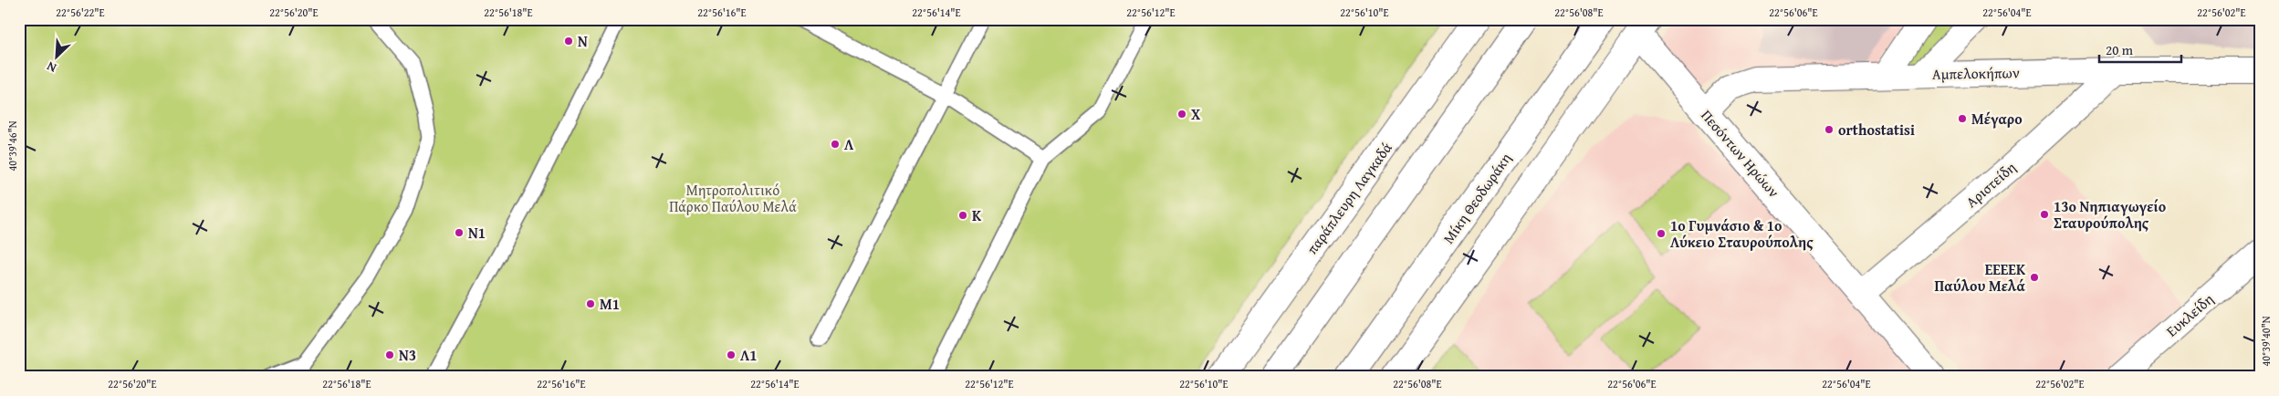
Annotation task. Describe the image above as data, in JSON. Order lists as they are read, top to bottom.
{
  "streets": {
    "main road": [
      "Αμπελοκήπων",
      "Πεσόντων Ηρώων",
      "Αριστείδη",
      "παράπλευρη Λαγκαδά",
      "Μίκη Θεοδωράκη",
      "Ευκλείδη"
    ]
  },
  "crossings": [
    ["Αμπελοκήπων", "Πεσόντων Ηρώων"],
    ["Αμπελοκήπων", "Αριστείδη"],
    ["Πεσόντων Ηρώων", "Αριστείδη"]
  ],
  "parks": ["Μητροπολιτικό Πάρκο Παύλου Μελά"],
  "places": [
    "Ν",
    "Χ",
    "Μέγαρο",
    "orthostatisi",
    "Λ",
    "13ο Νηπιαγωγείο Σταυρούπολης",
    "Κ",
    "Ν1",
    "1ο Γυμνάσιο & 1ο Λύκειο Σταυρούπολης",
    "ΕΕΕΕΚ Παύλου Μελά",
    "Μ1",
    "Ν3",
    "Λ1"
  ],
  "scale_bar": "20 m",
  "north": "bottom left",
  "coordinates": [
    "22°56'22\"E",
    "22°56'20\"E",
    "22°56'18\"E",
    "22°56'16\"E",
    "22°56'14\"E",
    "22°56'12\"E",
    "22°56'10\"E",
    "22°56'08\"E",
    "22°56'06\"E",
    "22°56'04\"E",
    "22°56'02\"E",
    "40°39'46\"N",
    "40°39'40\"N"
  ]
}
